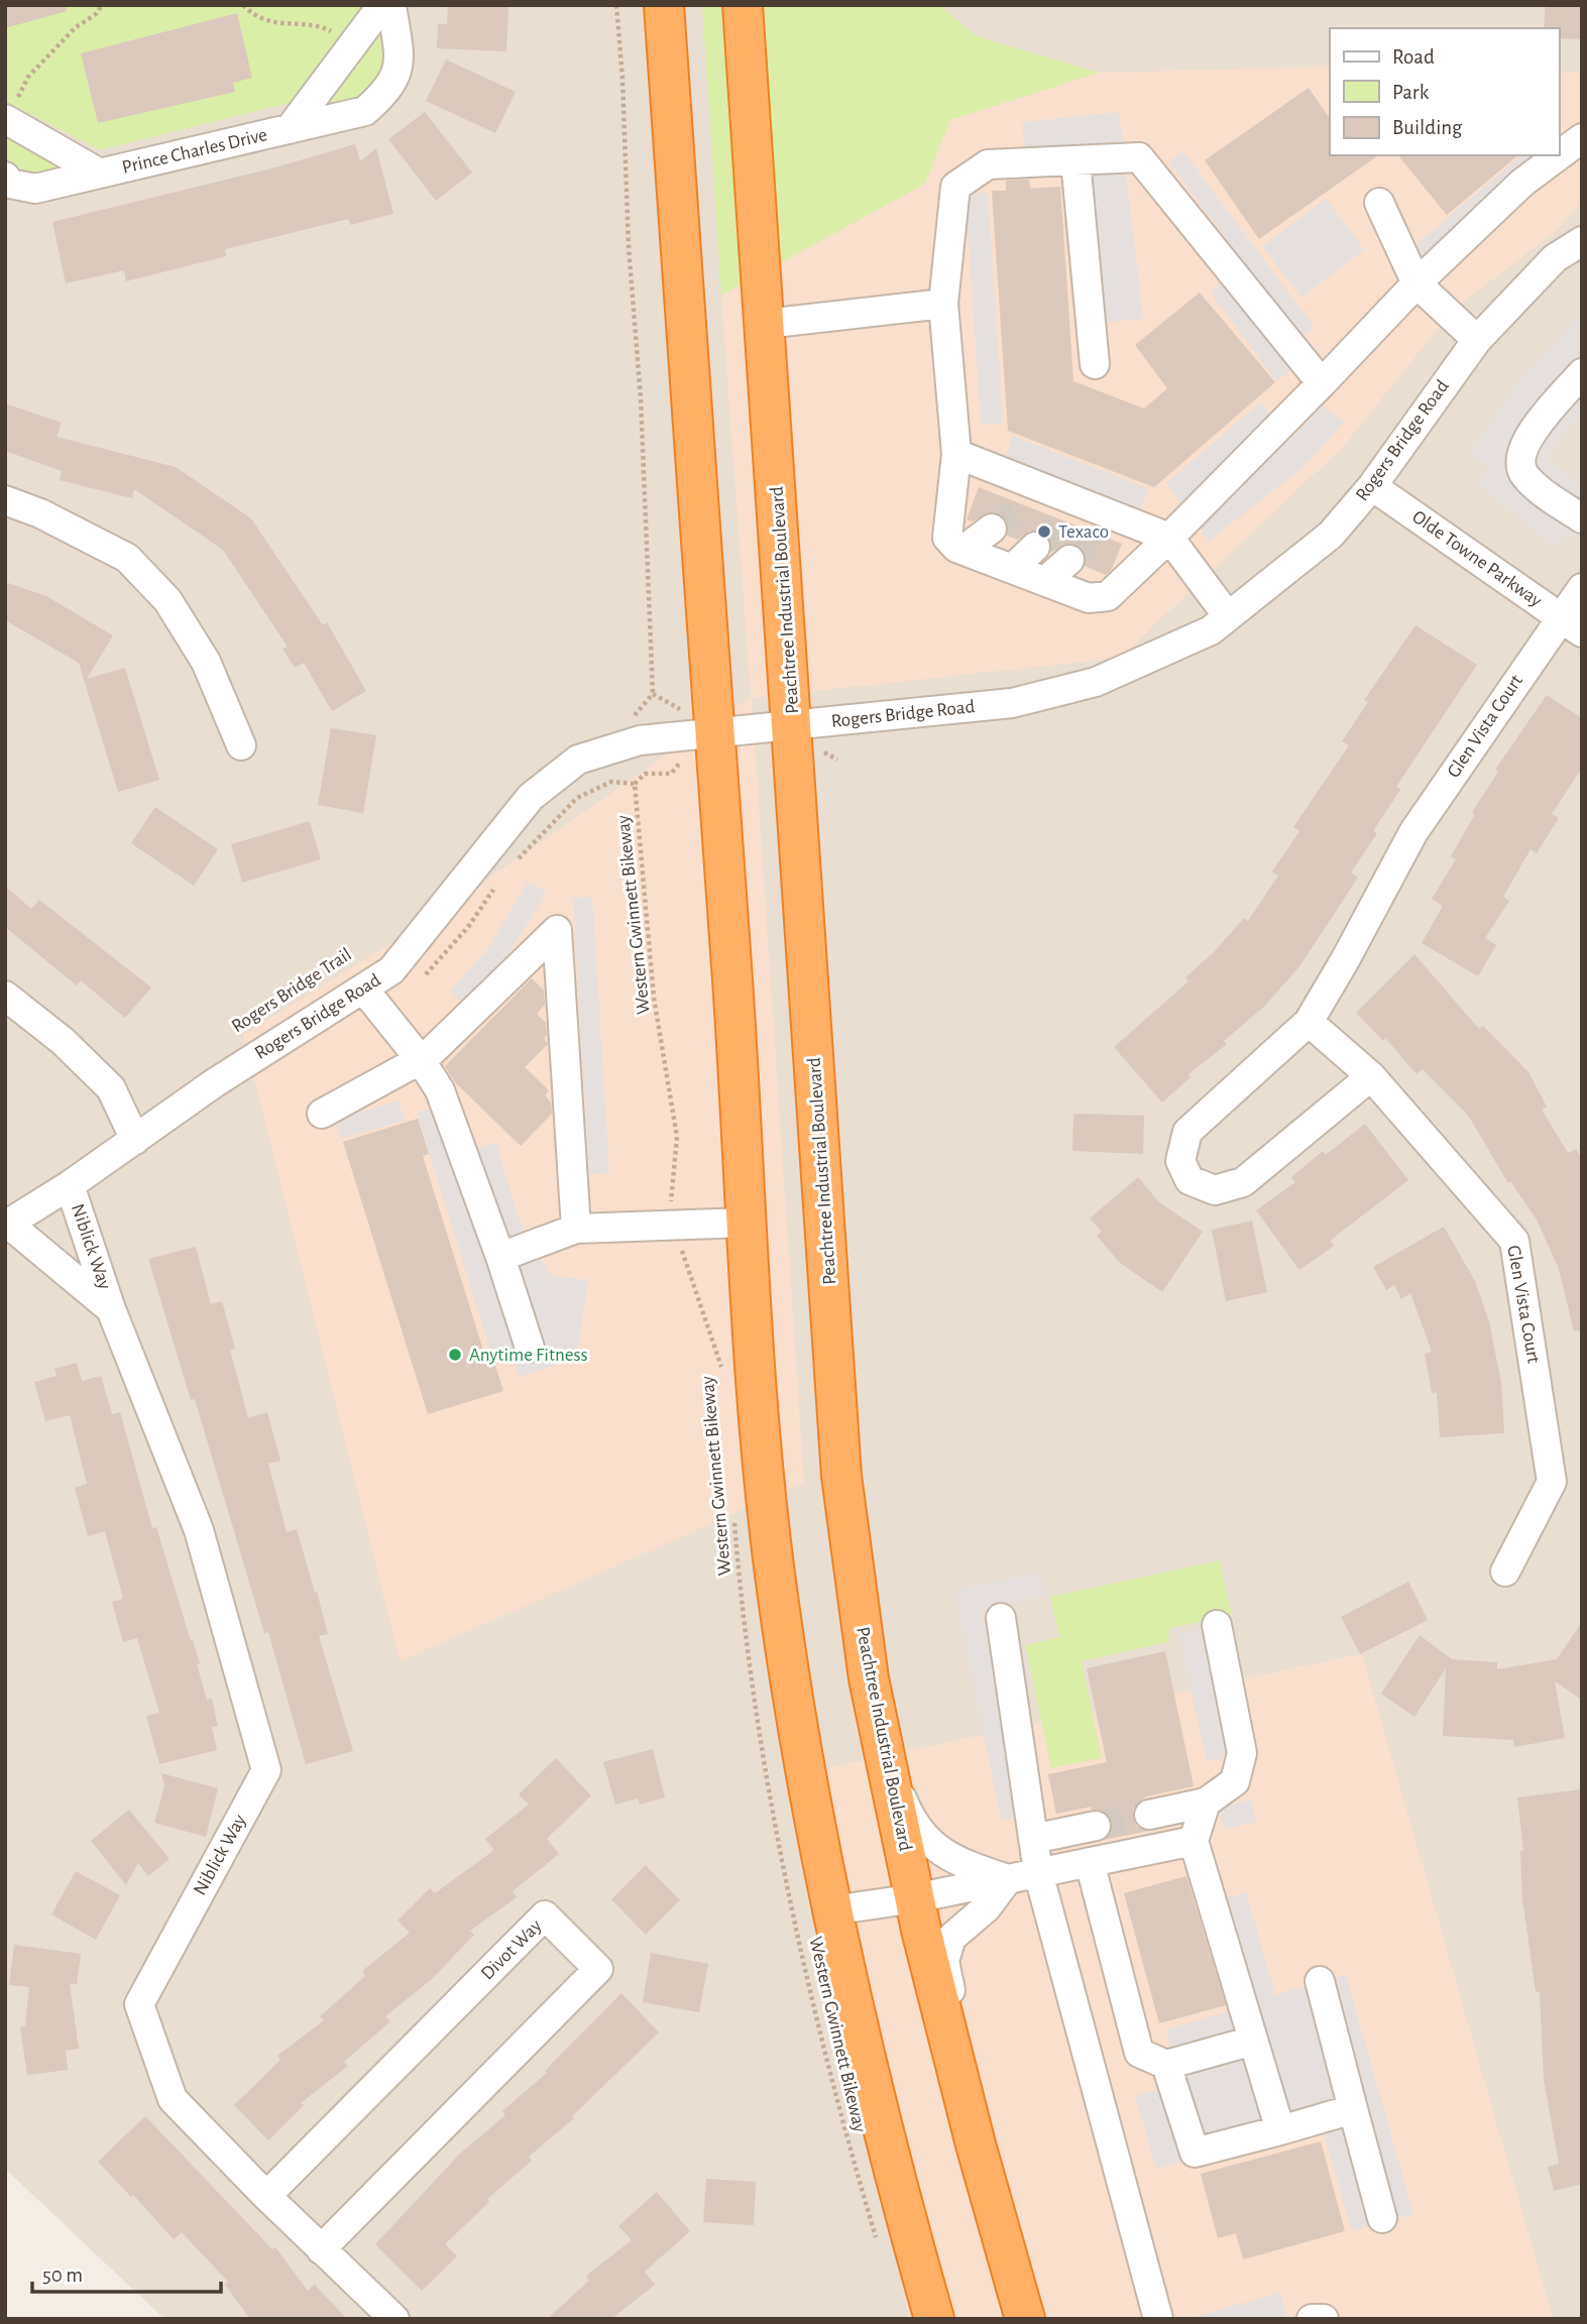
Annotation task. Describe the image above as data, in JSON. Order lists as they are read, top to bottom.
{
  "streets": {
    "highway": ["Peachtree Industrial Boulevard"],
    "street": [
      "Prince Charles Drive",
      "Rogers Bridge Road",
      "Olde Towne Parkway",
      "Glen Vista Court",
      "Niblick Way",
      "Divot Way"
    ],
    "path": ["Western Gwinnett Bikeway"]
  },
  "crossings": [
    ["Rogers Bridge Road", "Olde Towne Parkway"],
    ["Rogers Bridge Road", "Peachtree Industrial Boulevard"],
    ["Rogers Bridge Road", "Niblick Way"],
    ["Olde Towne Parkway", "Glen Vista Court"],
    ["Niblick Way", "Divot Way"]
  ],
  "places": ["Texaco", "Anytime Fitness"],
  "legend": ["Road", "Park", "Building"],
  "scale_bar": "50 m"
}
